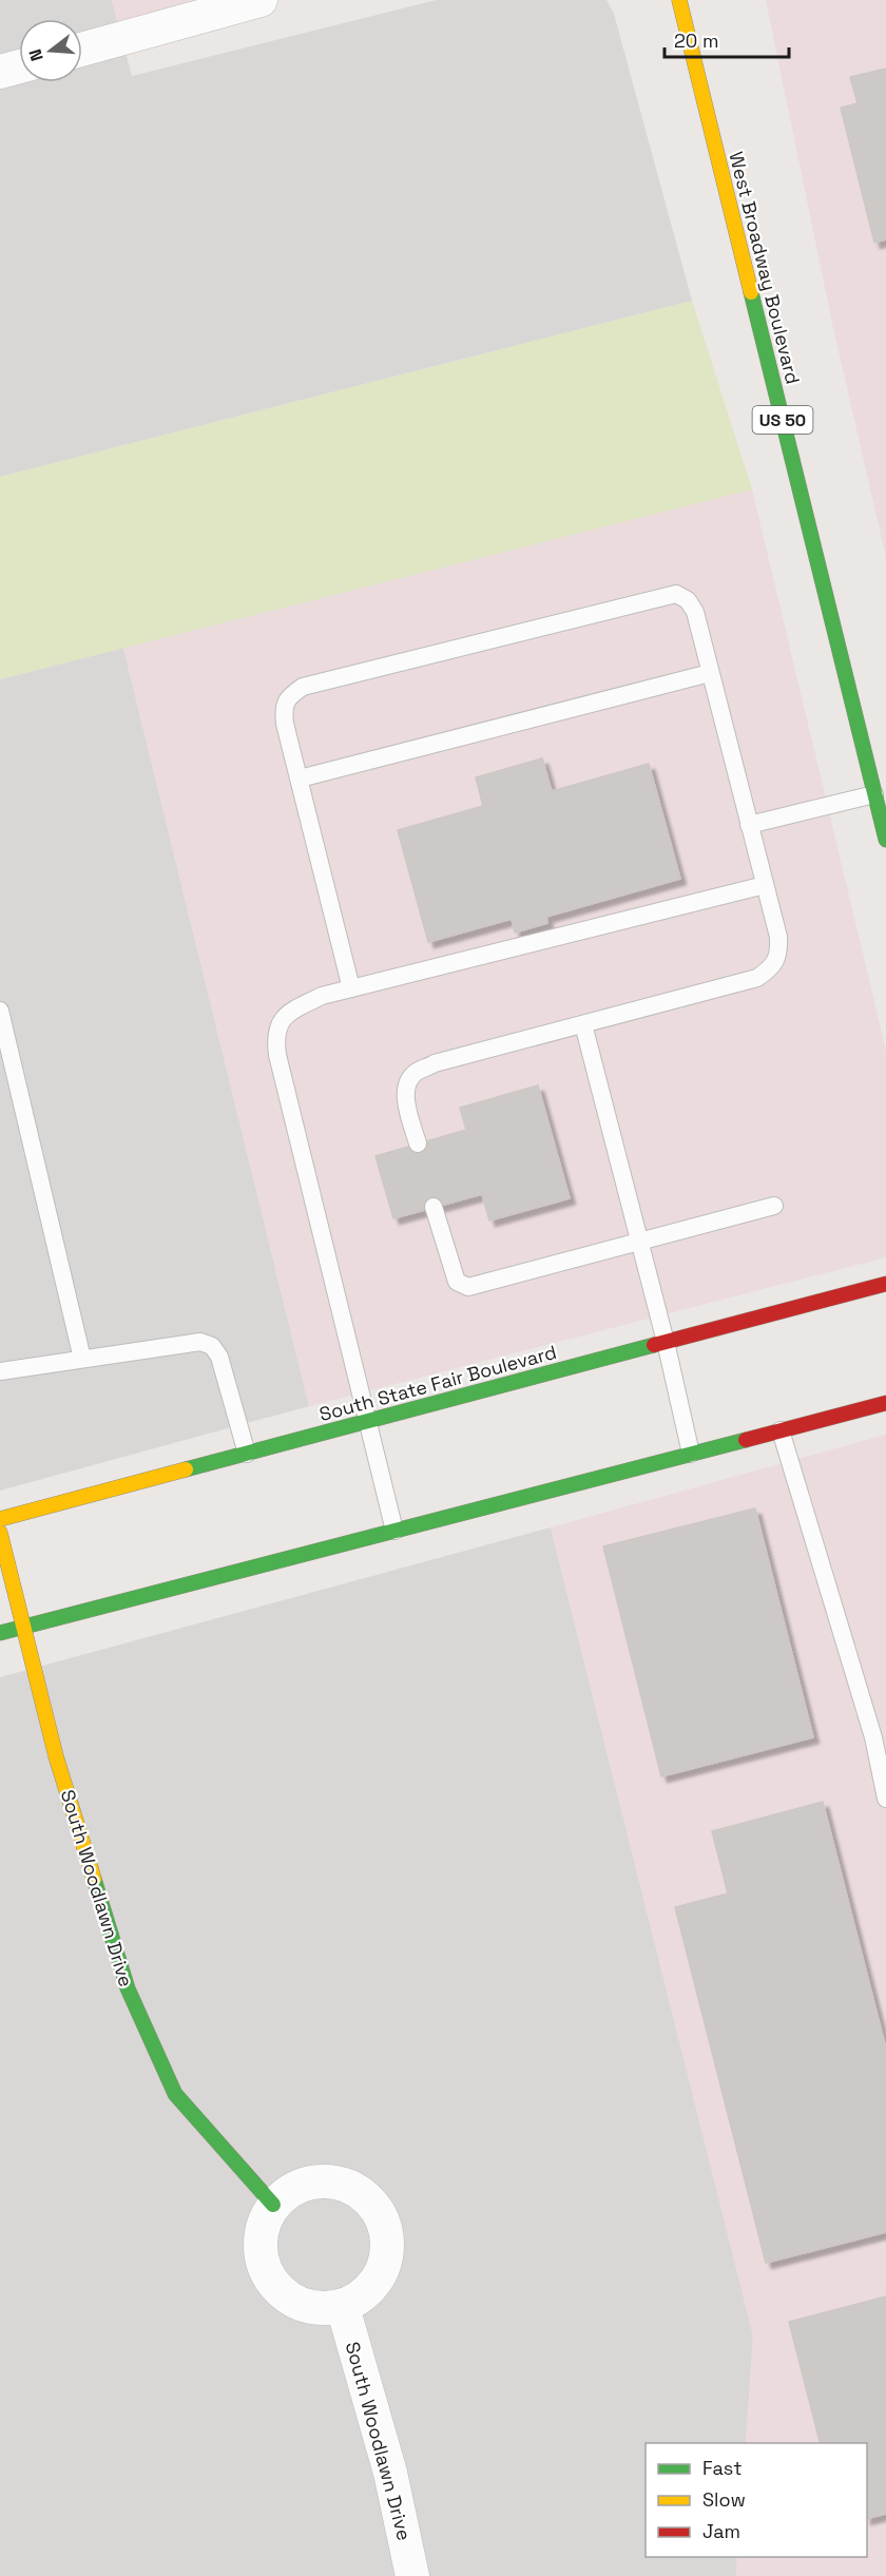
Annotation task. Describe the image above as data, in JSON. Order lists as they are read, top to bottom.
{
  "streets": {
    "main road": [
      "West Broadway Boulevard",
      "US 50",
      "South State Fair Boulevard",
      "South Woodlawn Drive"
    ]
  },
  "legend": ["Fast", "Slow", "Jam"],
  "scale_bar": "20 m",
  "north": "left"
}
